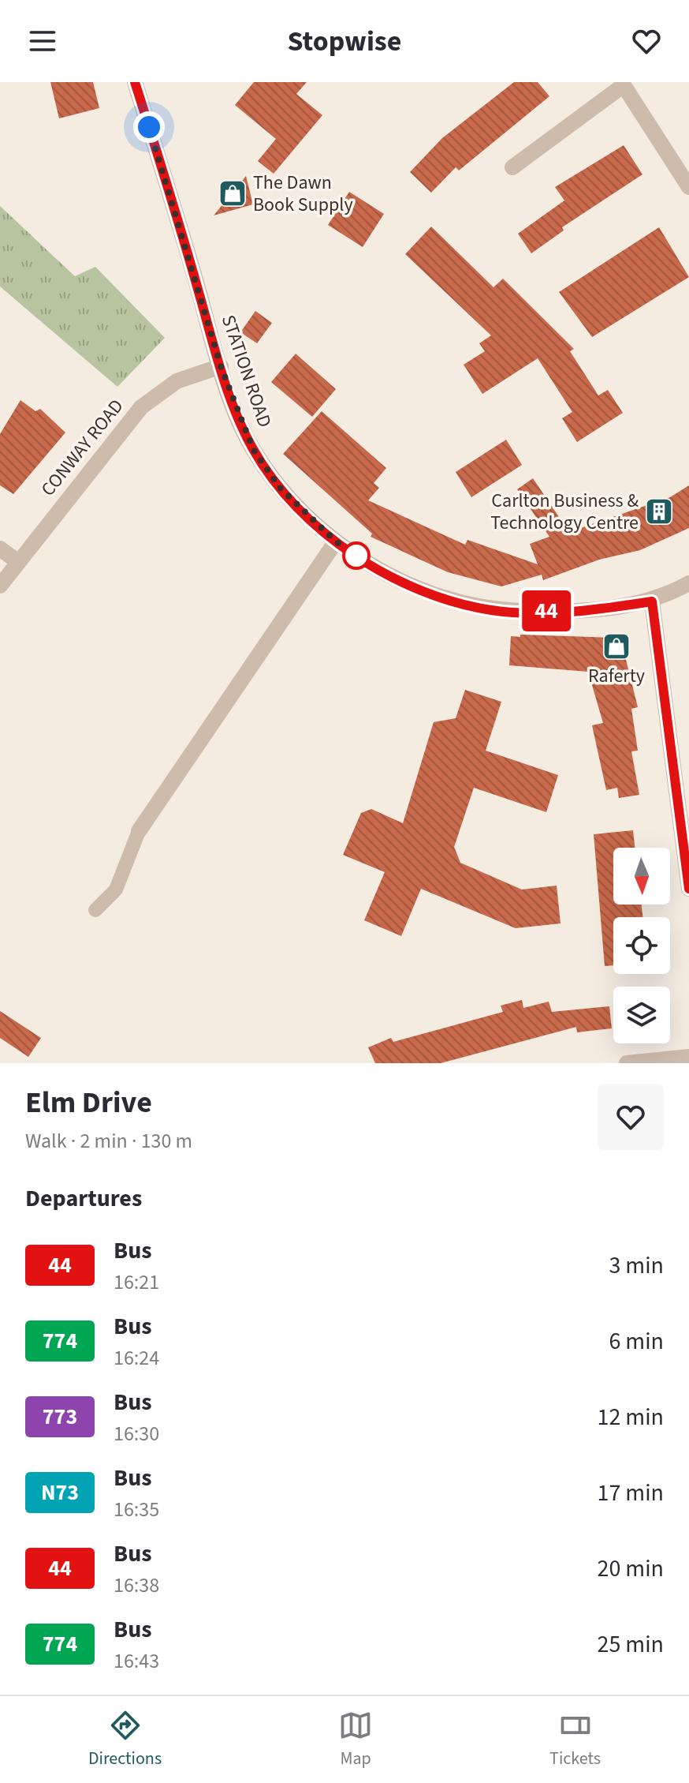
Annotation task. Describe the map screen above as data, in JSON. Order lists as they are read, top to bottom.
{
  "streets": {
    "street": ["STATION ROAD", "CONWAY ROAD"]
  },
  "crossings": [
    ["STATION ROAD", "CONWAY ROAD"]
  ],
  "places": {
    "shop": ["The Dawn Book Supply", "Raferty"],
    "building": ["Carlton Business & Technology Centre"]
  },
  "lines": ["bus line 44"],
  "north": "bottom",
  "page": {
    "header": "Stopwise",
    "on_map": "44",
    "heading": [
      ["Elm Drive", "Walk · 2 min · 130 m"],
      "Departures"
    ],
    "list": [
      {
        "mark": "44",
        "name": "Bus",
        "note": "16:21",
        "value": "3 min"
      },
      {
        "mark": "774",
        "name": "Bus",
        "note": "16:24",
        "value": "6 min"
      },
      {
        "mark": "773",
        "name": "Bus",
        "note": "16:30",
        "value": "12 min"
      },
      {
        "mark": "N73",
        "name": "Bus",
        "note": "16:35",
        "value": "17 min"
      },
      {
        "mark": "44",
        "name": "Bus",
        "note": "16:38",
        "value": "20 min"
      },
      {
        "mark": "774",
        "name": "Bus",
        "note": "16:43",
        "value": "25 min"
      }
    ],
    "tabs": ["Directions", "Map", "Tickets"]
  }
}
